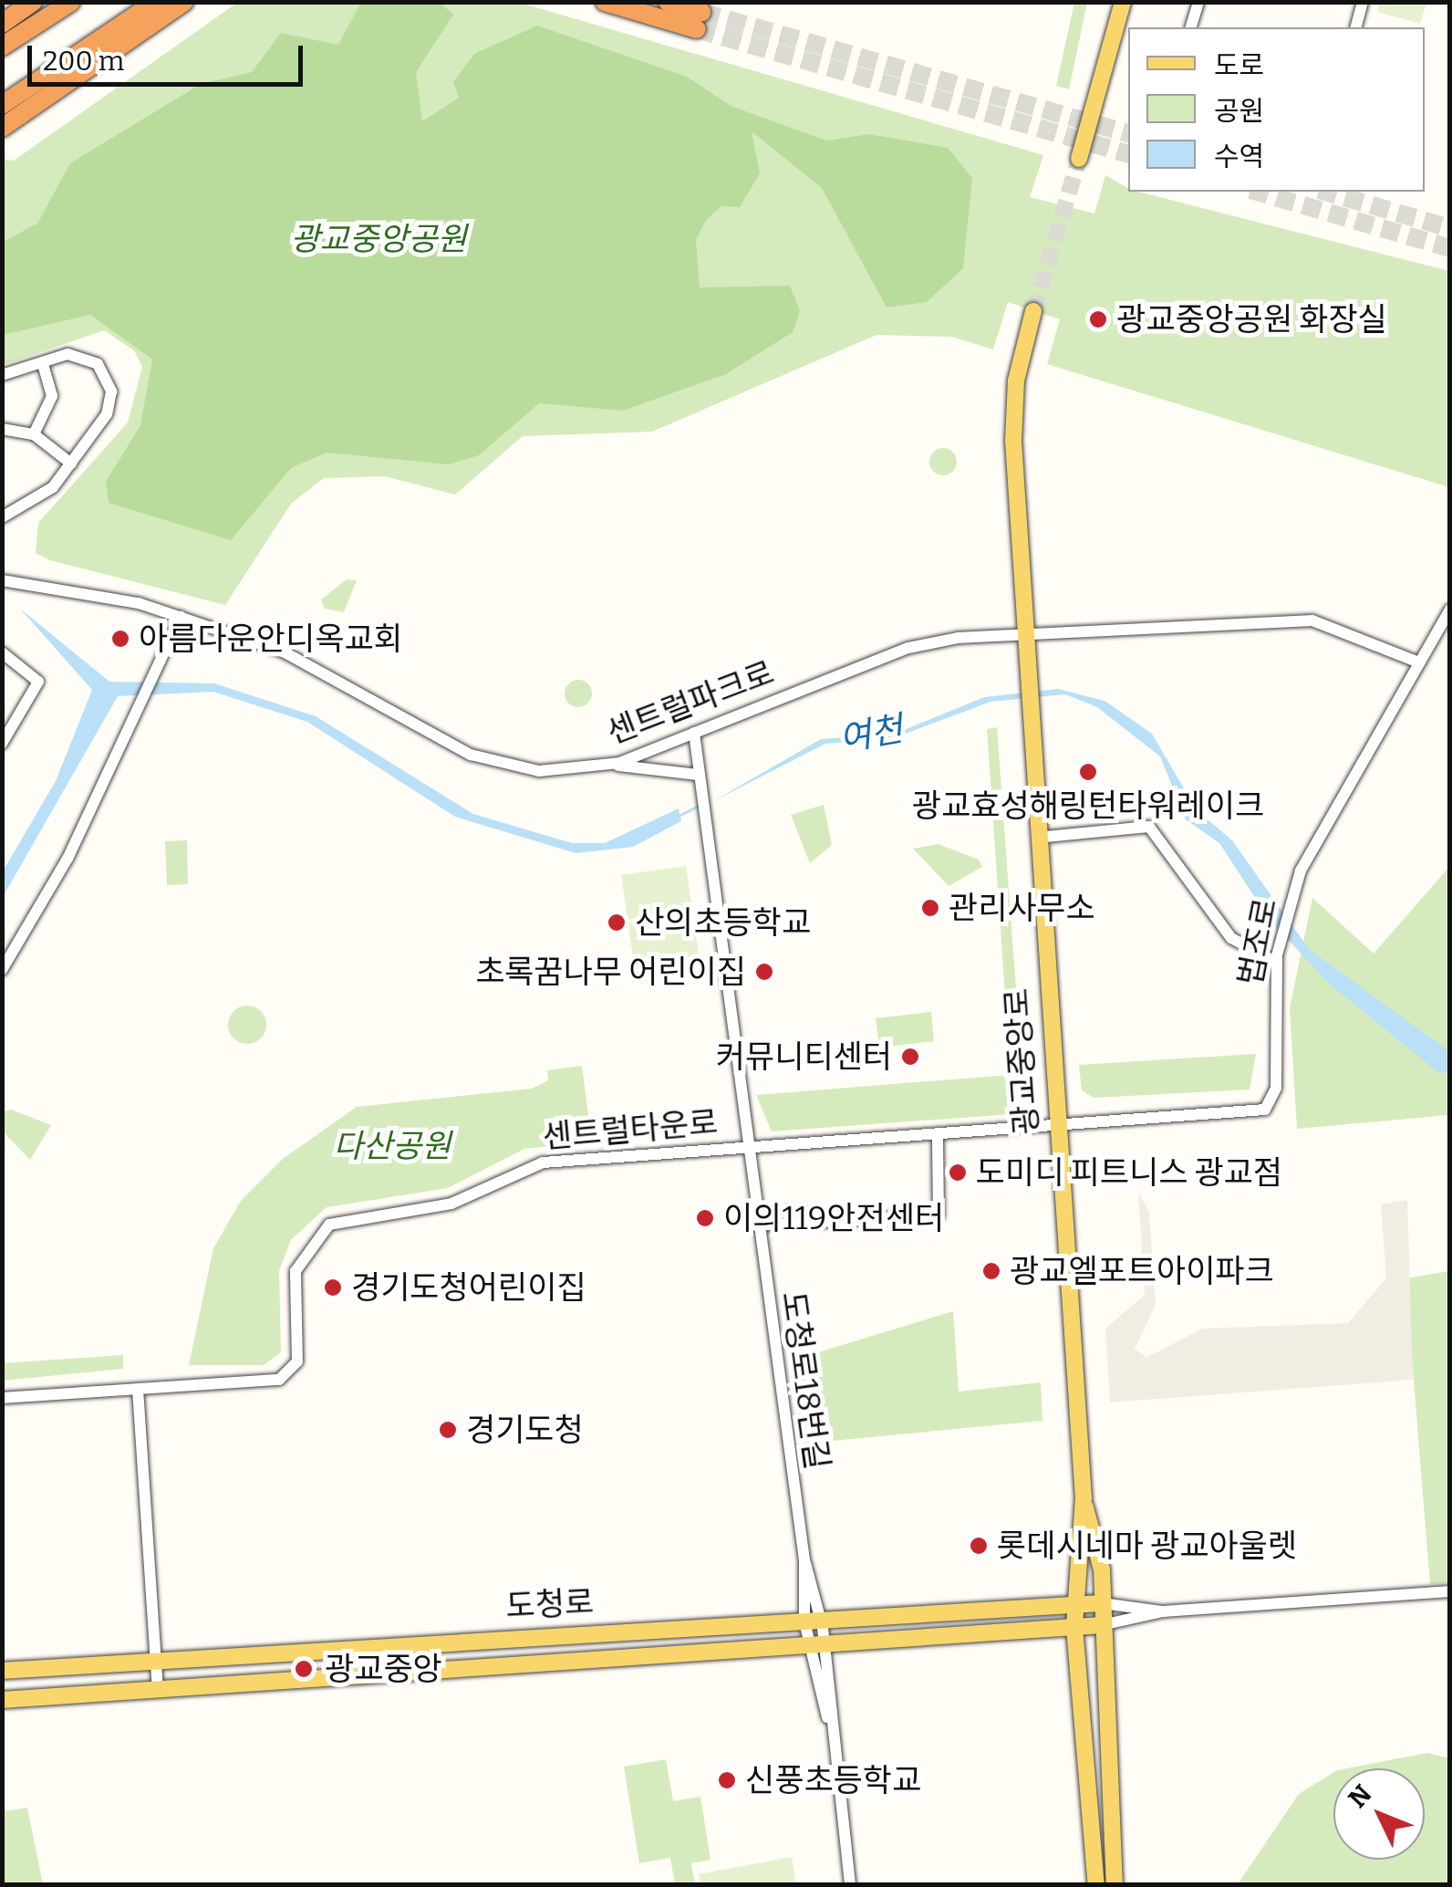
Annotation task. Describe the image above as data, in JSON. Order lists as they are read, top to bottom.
{
  "streets": {
    "main road": ["광교중앙로", "도청로"],
    "street": [
      "센트럴파크로",
      "법조로",
      "센트럴타운로",
      "도청로18번길"
    ]
  },
  "crossings": [
    ["센트럴파크로", "법조로"],
    ["센트럴파크로", "광교중앙로"],
    ["센트럴파크로", "도청로18번길"],
    ["법조로", "광교중앙로"],
    ["법조로", "센트럴타운로"],
    ["광교중앙로", "센트럴타운로"],
    ["광교중앙로", "도청로"],
    ["센트럴타운로", "도청로18번길"],
    ["도청로18번길", "도청로"]
  ],
  "water": ["여천"],
  "parks": ["광교중앙공원", "다산공원"],
  "places": [
    "광교중앙공원 화장실",
    "아름다운안디옥교회",
    "광교효성해링턴타워레이크",
    "관리사무소",
    "산의초등학교",
    "초록꿈나무 어린이집",
    "커뮤니티센터",
    "도미디 피트니스 광교점",
    "이의119안전센터",
    "광교엘포트아이파크",
    "경기도청어린이집",
    "경기도청",
    "롯데시네마 광교아울렛",
    "광교중앙",
    "신풍초등학교"
  ],
  "legend": ["도로", "공원", "수역"],
  "scale_bar": "200 m",
  "north": "top left"
}
